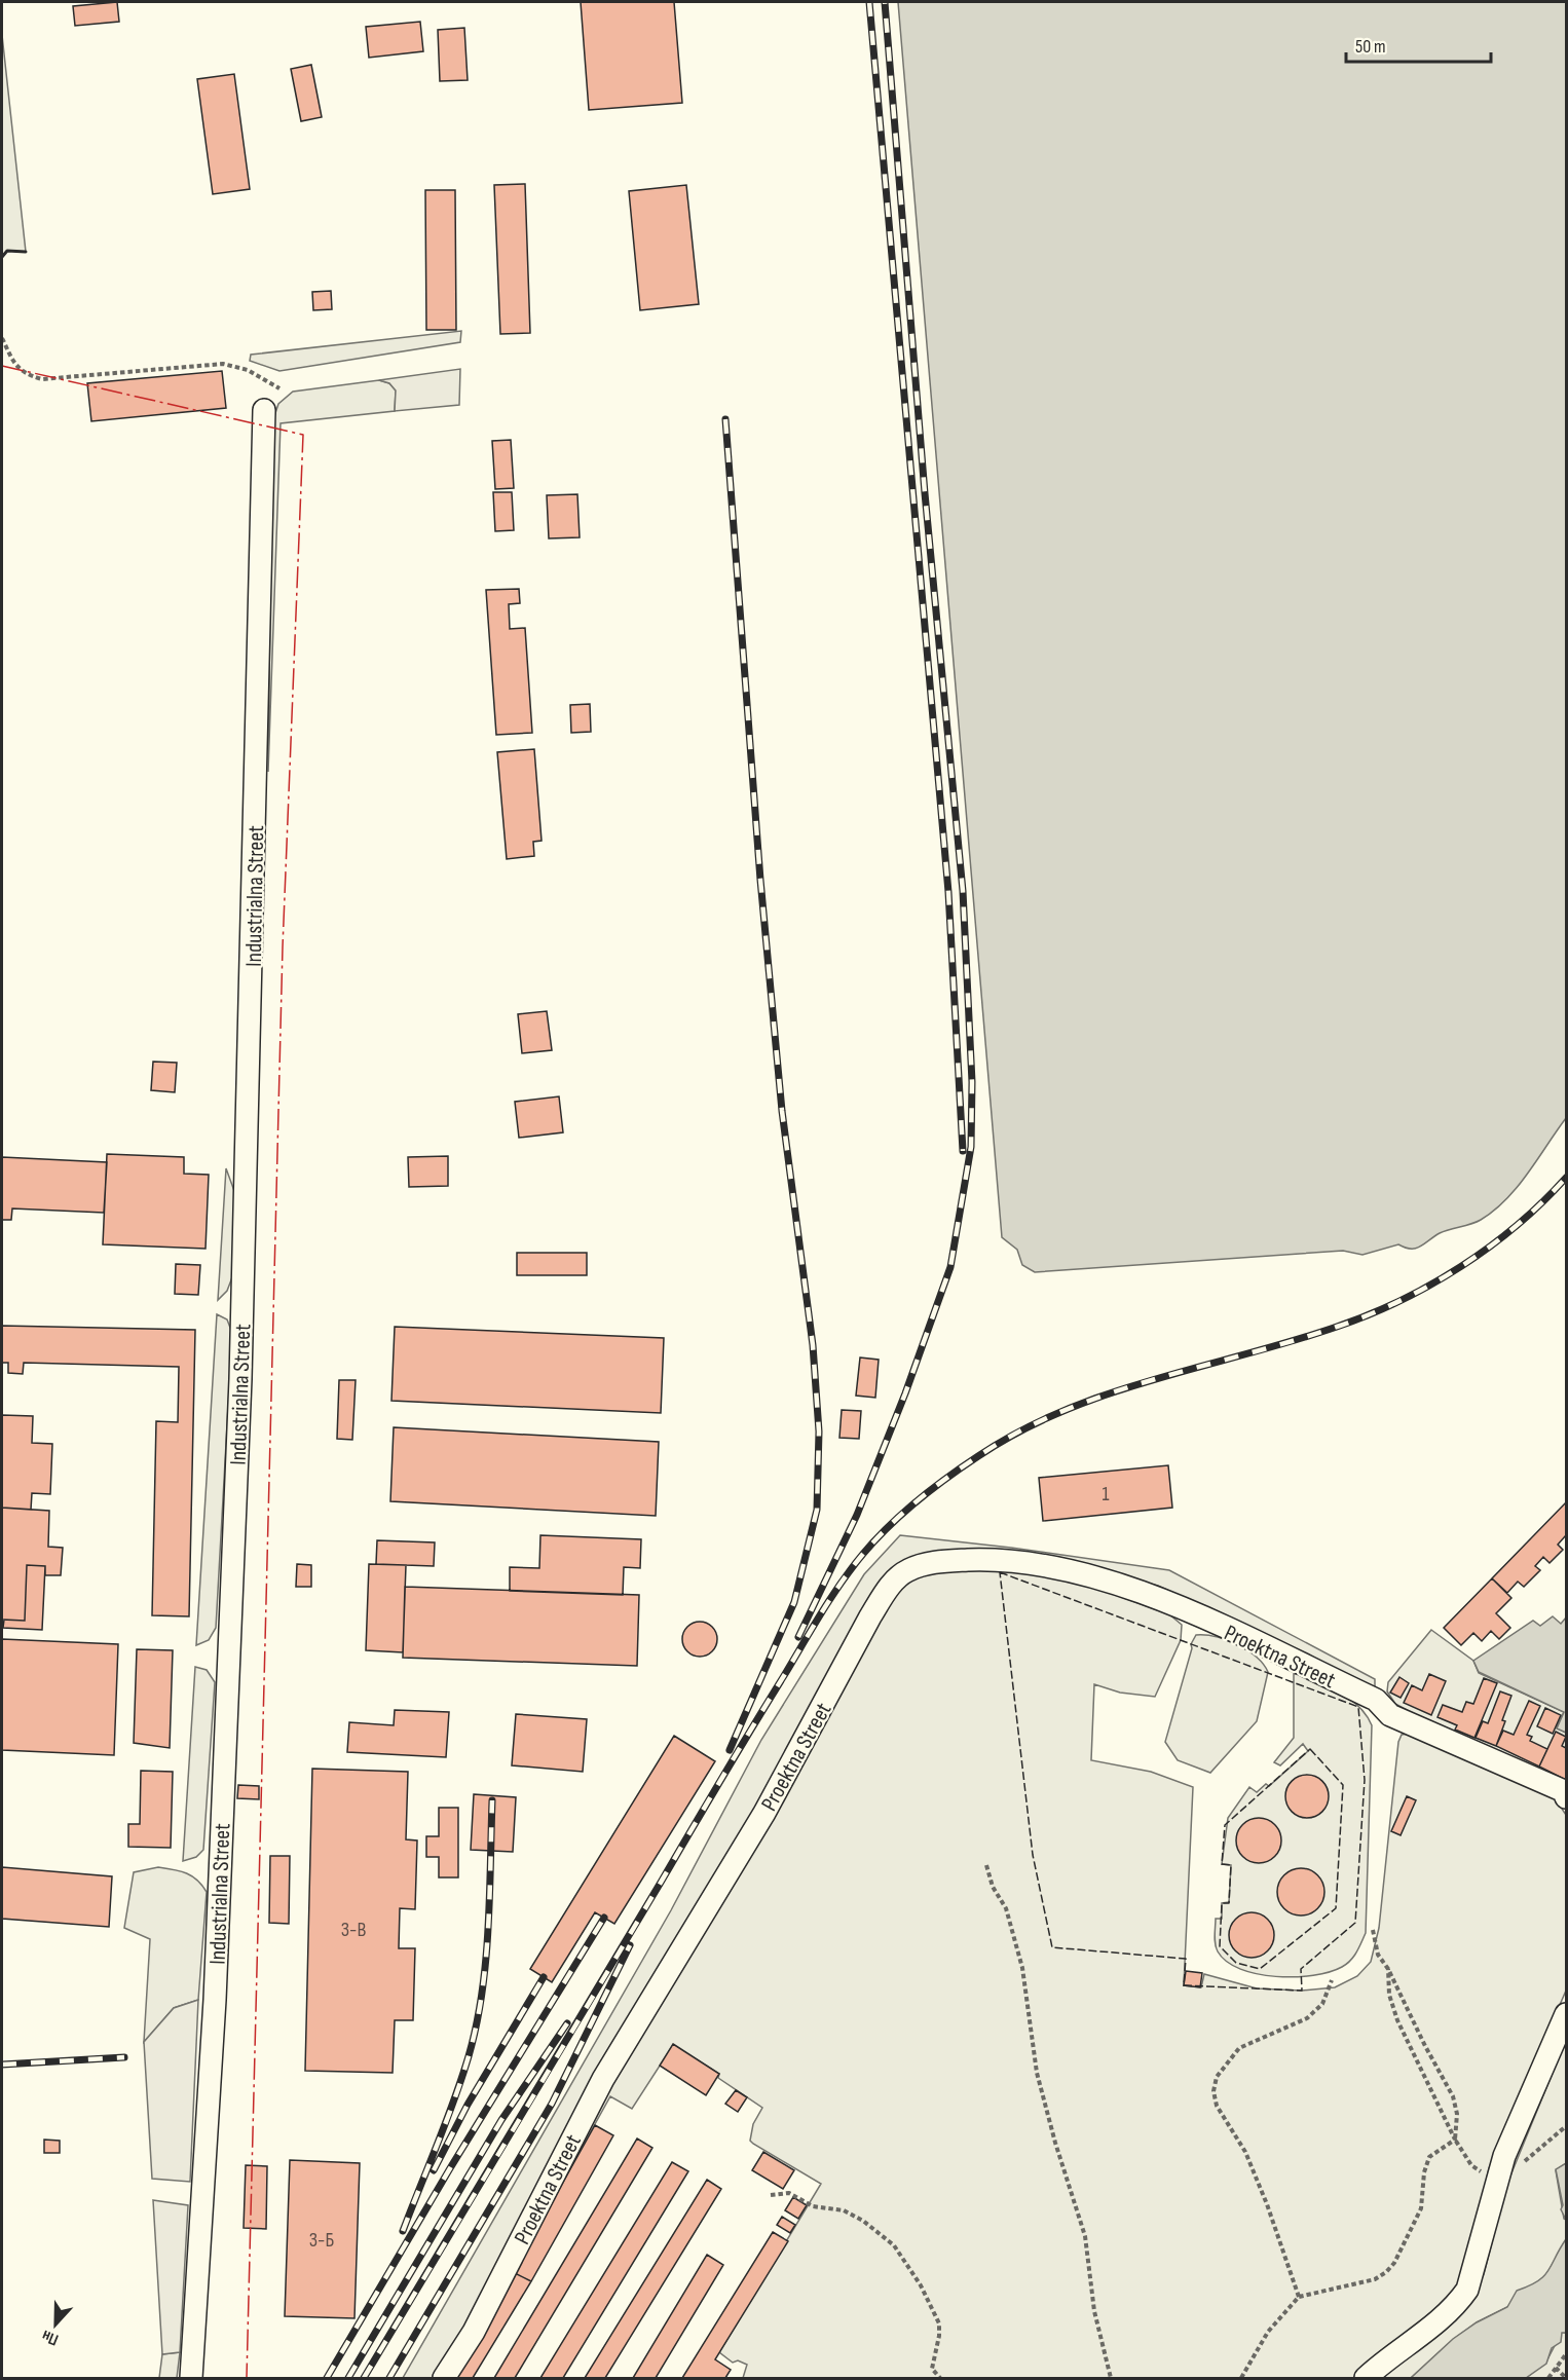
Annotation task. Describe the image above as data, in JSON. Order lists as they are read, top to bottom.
{
  "streets": {
    "street": ["Industrialna Street", "Proektna Street"]
  },
  "house_numbers": ["1", "3-В", "3-Б"],
  "scale_bar": "50 m",
  "north": "bottom"
}
